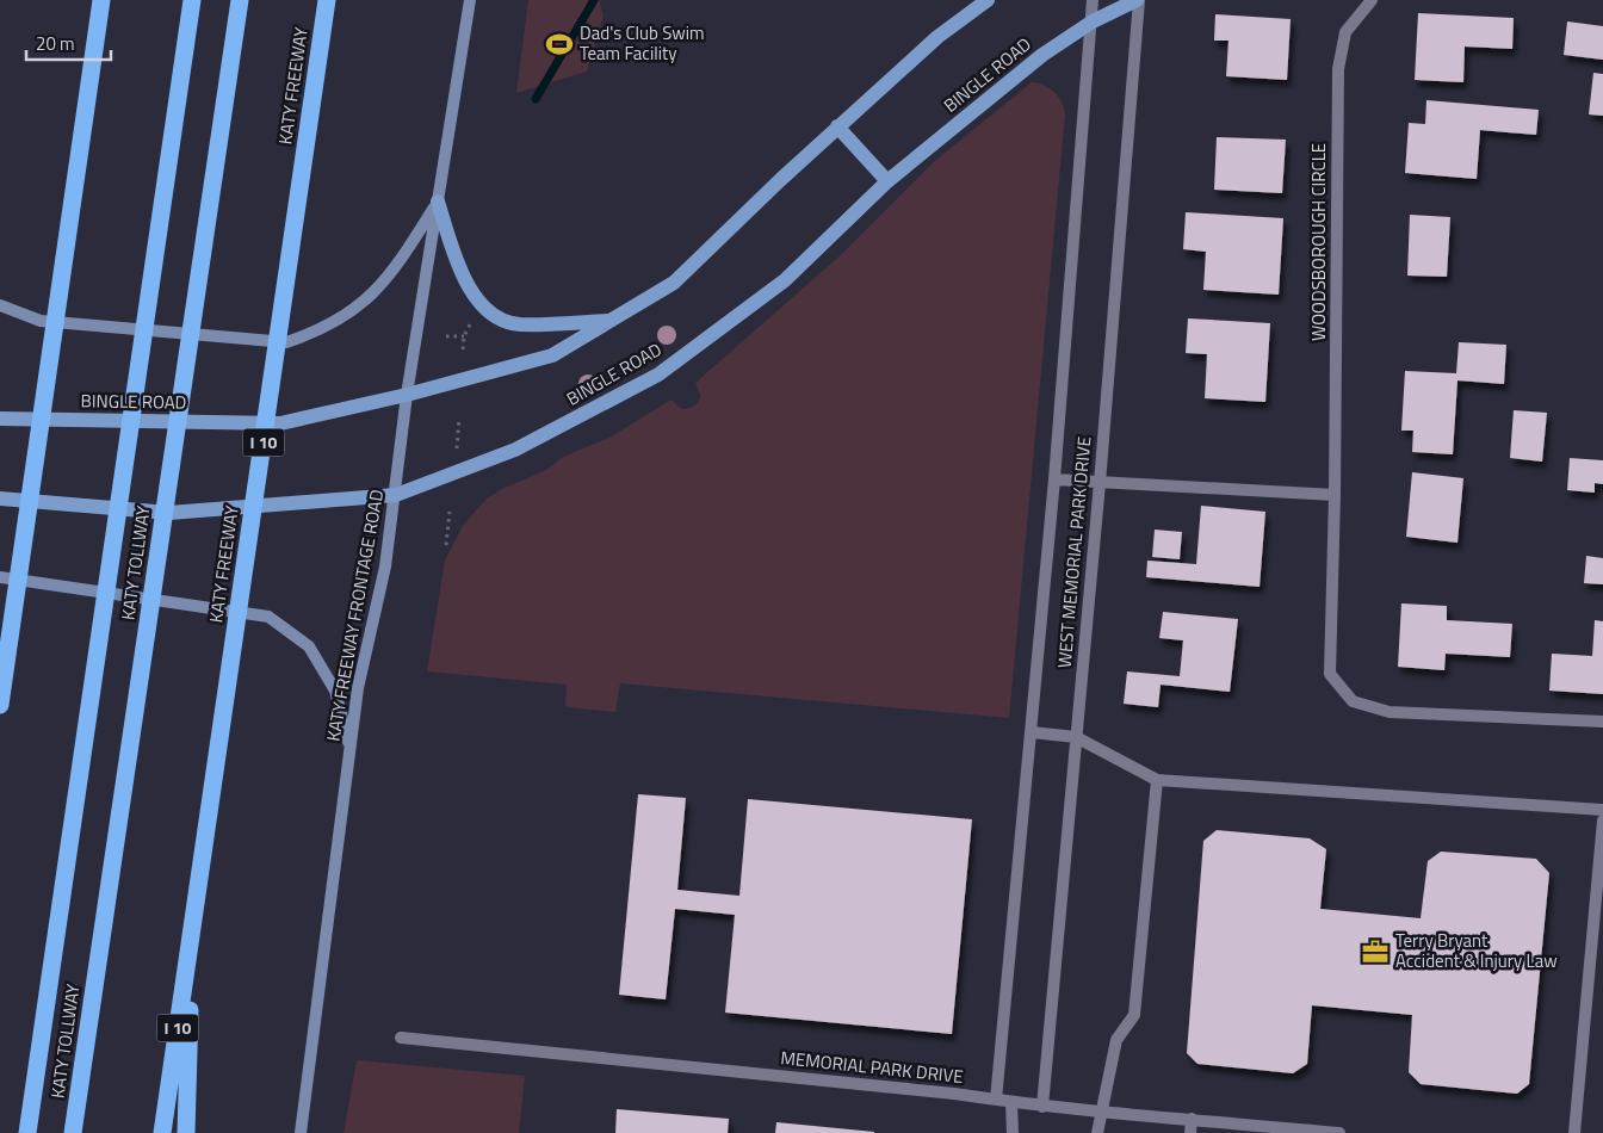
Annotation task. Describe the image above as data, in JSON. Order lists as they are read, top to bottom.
{
  "streets": {
    "highway": ["KATY FREEWAY", "I 10", "KATY TOLLWAY"],
    "main road": ["BINGLE ROAD", "KATY FREEWAY FRONTAGE ROAD"],
    "street": ["WOODSBOROUGH CIRCLE", "WEST MEMORIAL PARK DRIVE", "MEMORIAL PARK DRIVE"]
  },
  "crossings": [
    ["BINGLE ROAD", "WEST MEMORIAL PARK DRIVE"],
    ["BINGLE ROAD", "KATY FREEWAY FRONTAGE ROAD"],
    ["WEST MEMORIAL PARK DRIVE", "MEMORIAL PARK DRIVE"]
  ],
  "places": {
    "sports": ["Dad's Club Swim Team Facility"],
    "office": ["Terry Bryant Accident & Injury Law"]
  },
  "scale_bar": "20 m"
}
